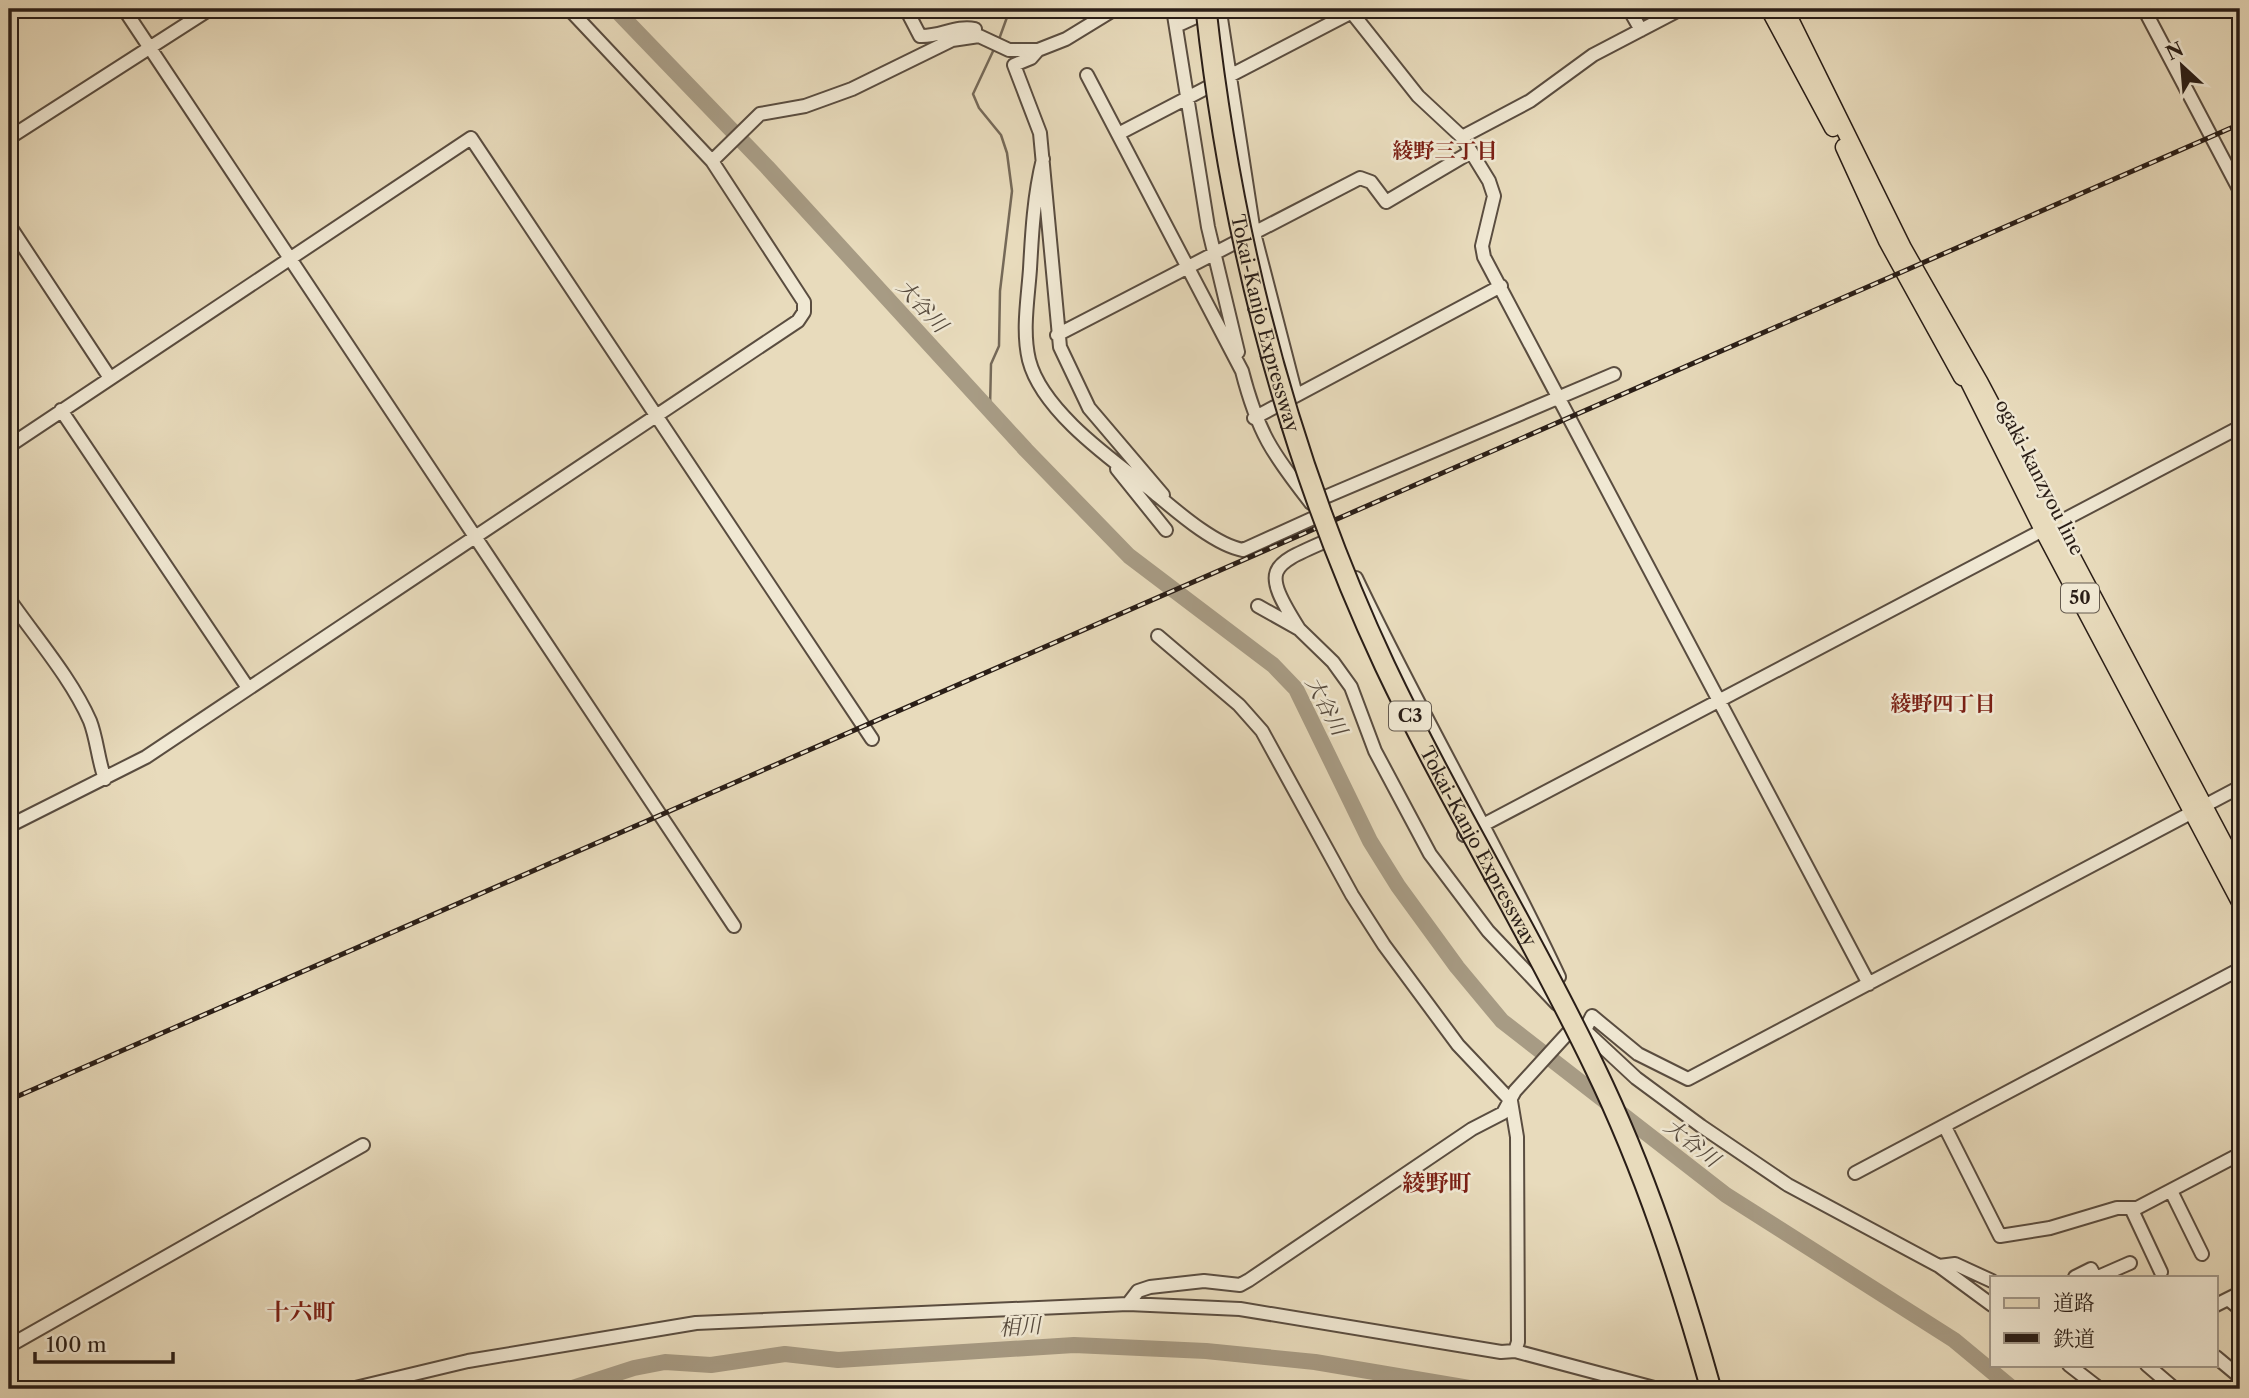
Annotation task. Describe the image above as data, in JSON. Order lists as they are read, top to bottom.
{
  "streets": {
    "highway": ["Tokai-Kanjo Expressway", "C3"],
    "main road": ["ogaki-kanzyou line", "50"]
  },
  "districts": [
    "綾野三丁目",
    "綾野四丁目",
    "綾野町",
    "十六町"
  ],
  "water": ["大谷川", "相川"],
  "legend": ["道路", "鉄道"],
  "scale_bar": "100 m",
  "north": "top left"
}
